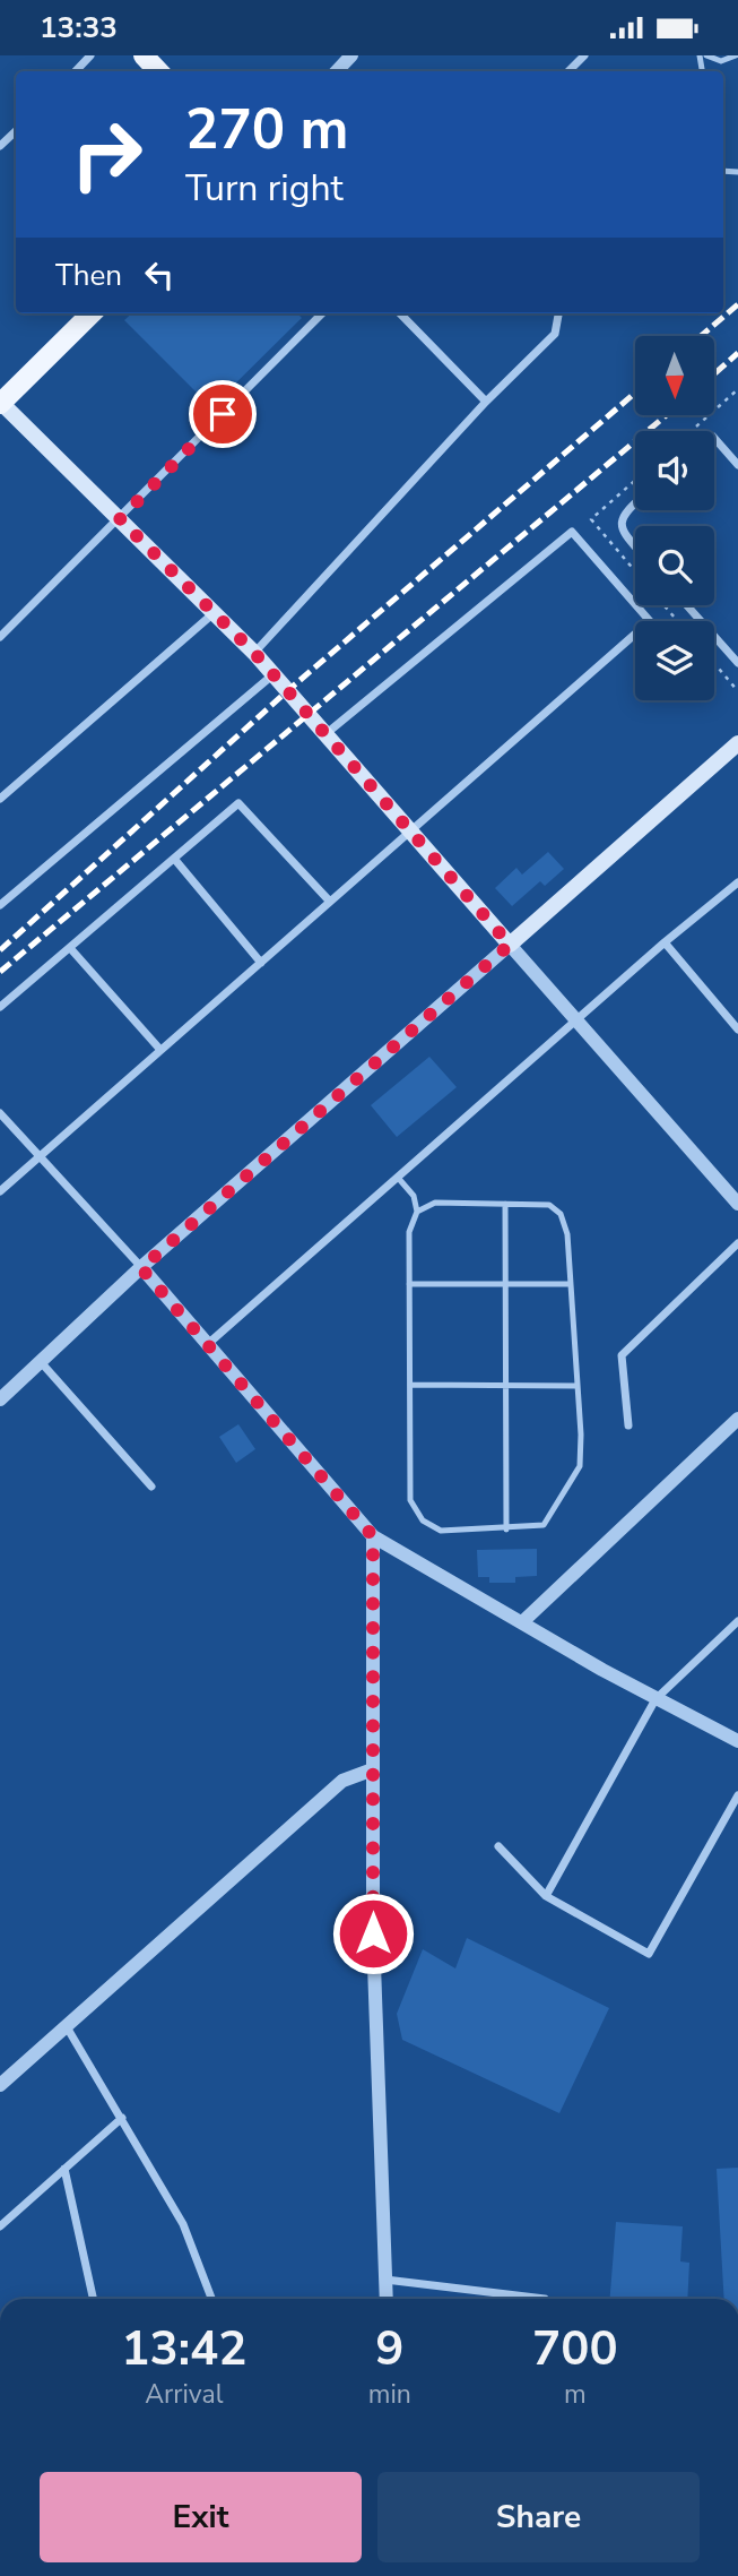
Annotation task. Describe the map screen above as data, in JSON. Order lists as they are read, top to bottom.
{
  "north": "bottom",
  "page": {
    "status": "13:33",
    "turn": ["270 m", "Turn right"],
    "then": "Then",
    "eta": [
      "13:42",
      "Arrival",
      "9",
      "min",
      "700",
      "m"
    ],
    "buttons": ["Exit", "Share"]
  }
}
